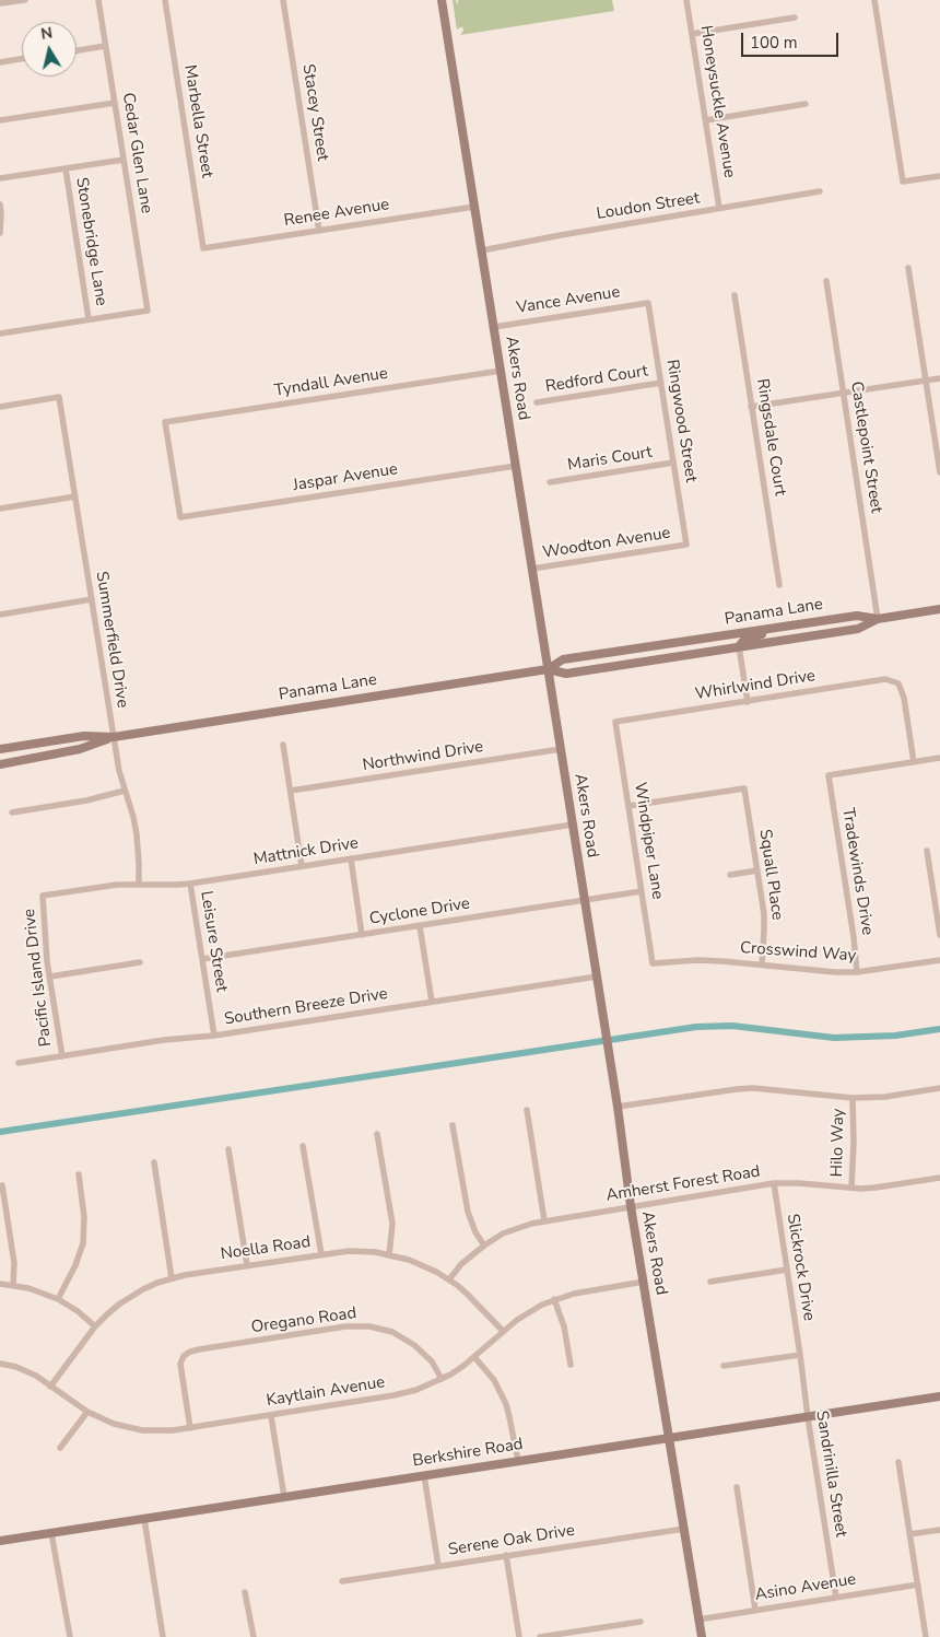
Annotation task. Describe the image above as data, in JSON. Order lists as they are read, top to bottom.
{
  "streets": {
    "street": [
      "Honeysuckle Avenue",
      "Stacey Street",
      "Marbella Street",
      "Cedar Glen Lane",
      "Loudon Street",
      "Renee Avenue",
      "Stonebridge Lane",
      "Vance Avenue",
      "Akers Road",
      "Redford Court",
      "Tyndall Avenue",
      "Ringwood Street",
      "Ringsdale Court",
      "Castlepoint Street",
      "Maris Court",
      "Jaspar Avenue",
      "Woodton Avenue",
      "Panama Lane",
      "Summerfield Drive",
      "Whirlwind Drive",
      "Northwind Drive",
      "Windpiper Lane",
      "Mattnick Drive",
      "Tradewinds Drive",
      "Squall Place",
      "Cyclone Drive",
      "Leisure Street",
      "Crosswind Way",
      "Pacific Island Drive",
      "Southern Breeze Drive",
      "Hilo Way",
      "Amherst Forest Road",
      "Noella Road",
      "Slickrock Drive",
      "Oregano Road",
      "Kaytlain Avenue",
      "Berkshire Road",
      "Sandrinilla Street",
      "Serene Oak Drive",
      "Asino Avenue"
    ]
  },
  "crossings": [
    ["Honeysuckle Avenue", "Loudon Street"],
    ["Stacey Street", "Renee Avenue"],
    ["Marbella Street", "Renee Avenue"],
    ["Cedar Glen Lane", "Stonebridge Lane"],
    ["Loudon Street", "Akers Road"],
    ["Renee Avenue", "Akers Road"],
    ["Vance Avenue", "Akers Road"],
    ["Vance Avenue", "Ringwood Street"],
    ["Akers Road", "Tyndall Avenue"],
    ["Akers Road", "Jaspar Avenue"],
    ["Akers Road", "Woodton Avenue"],
    ["Akers Road", "Panama Lane"],
    ["Akers Road", "Northwind Drive"],
    ["Akers Road", "Mattnick Drive"],
    ["Akers Road", "Cyclone Drive"],
    ["Akers Road", "Southern Breeze Drive"],
    ["Akers Road", "Amherst Forest Road"],
    ["Akers Road", "Kaytlain Avenue"],
    ["Akers Road", "Berkshire Road"],
    ["Akers Road", "Serene Oak Drive"],
    ["Akers Road", "Asino Avenue"],
    ["Redford Court", "Ringwood Street"],
    ["Tyndall Avenue", "Jaspar Avenue"],
    ["Ringwood Street", "Maris Court"],
    ["Ringwood Street", "Woodton Avenue"],
    ["Castlepoint Street", "Panama Lane"],
    ["Panama Lane", "Summerfield Drive"],
    ["Summerfield Drive", "Mattnick Drive"],
    ["Whirlwind Drive", "Windpiper Lane"],
    ["Whirlwind Drive", "Tradewinds Drive"],
    ["Windpiper Lane", "Squall Place"],
    ["Windpiper Lane", "Cyclone Drive"],
    ["Windpiper Lane", "Crosswind Way"],
    ["Mattnick Drive", "Leisure Street"],
    ["Mattnick Drive", "Pacific Island Drive"],
    ["Tradewinds Drive", "Crosswind Way"],
    ["Squall Place", "Crosswind Way"],
    ["Cyclone Drive", "Leisure Street"],
    ["Leisure Street", "Southern Breeze Drive"],
    ["Pacific Island Drive", "Southern Breeze Drive"],
    ["Hilo Way", "Amherst Forest Road"],
    ["Amherst Forest Road", "Noella Road"],
    ["Amherst Forest Road", "Slickrock Drive"],
    ["Noella Road", "Kaytlain Avenue"],
    ["Slickrock Drive", "Sandrinilla Street"],
    ["Oregano Road", "Kaytlain Avenue"],
    ["Berkshire Road", "Sandrinilla Street"],
    ["Sandrinilla Street", "Asino Avenue"]
  ],
  "scale_bar": "100 m",
  "north": "top"
}
